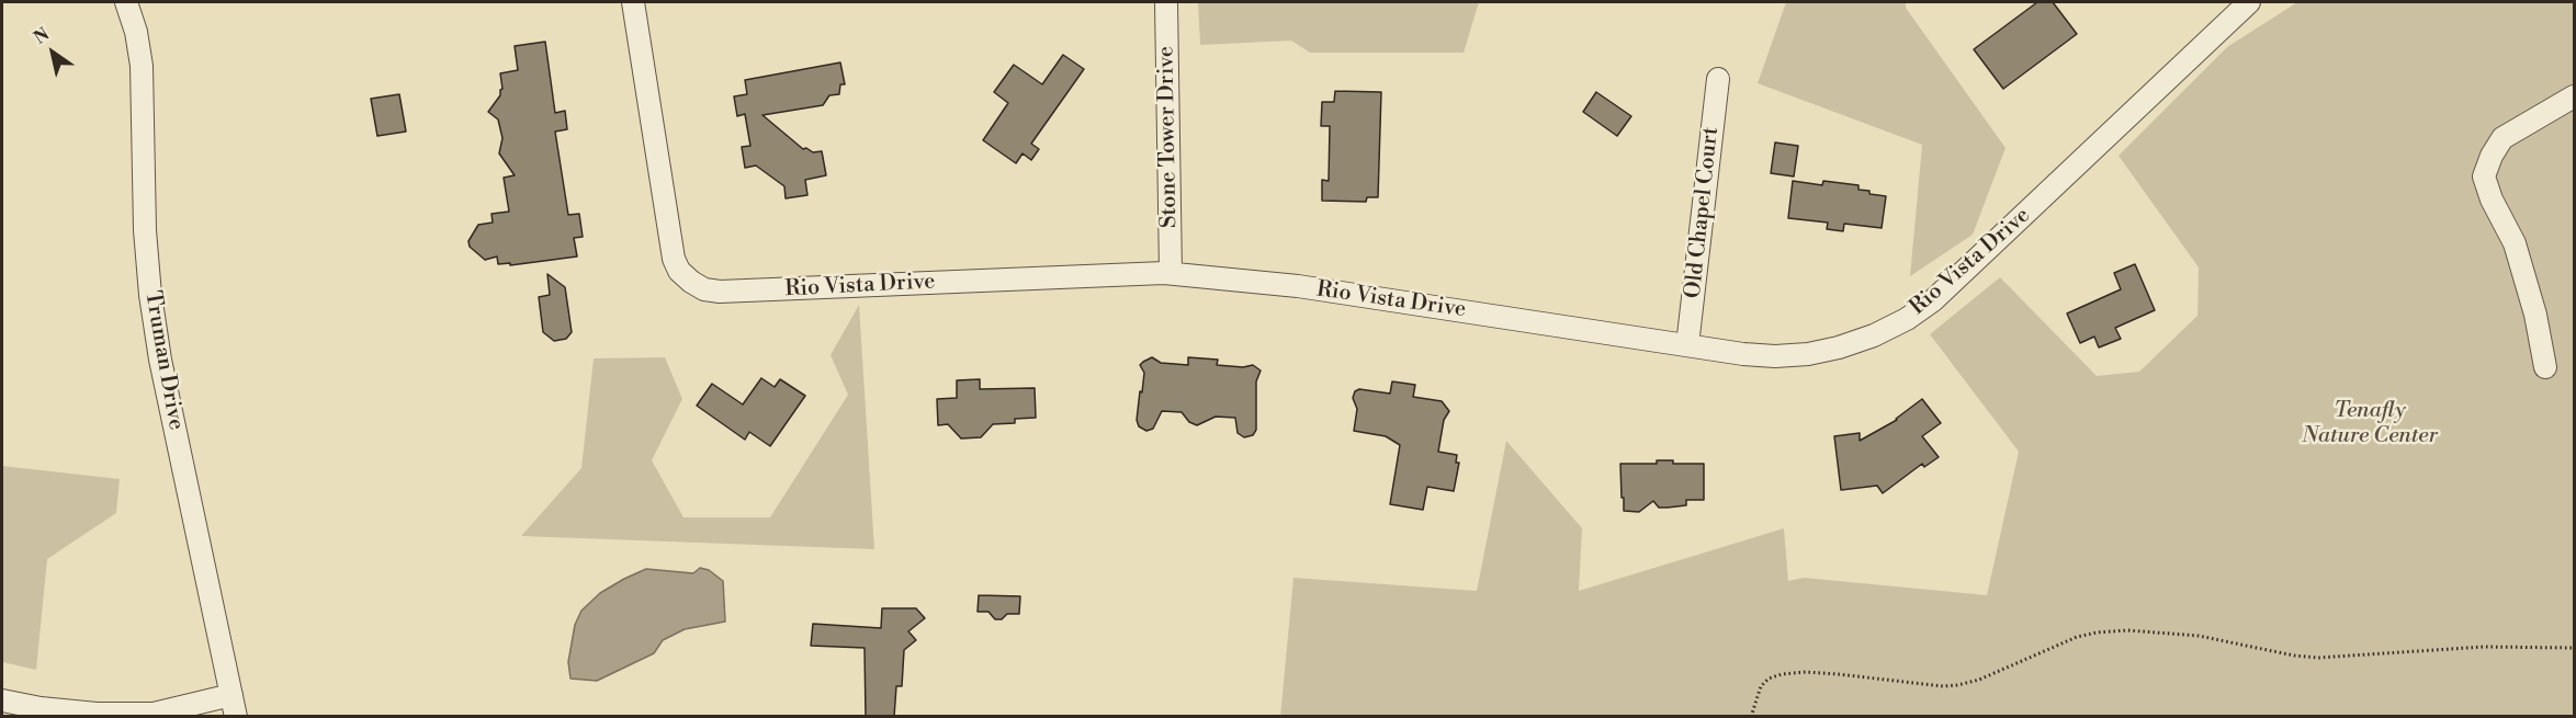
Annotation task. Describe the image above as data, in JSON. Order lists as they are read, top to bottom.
{
  "streets": {
    "street": [
      "Stone Tower Drive",
      "Old Chapel Court",
      "Rio Vista Drive",
      "Truman Drive"
    ]
  },
  "crossings": [
    ["Stone Tower Drive", "Rio Vista Drive"],
    ["Old Chapel Court", "Rio Vista Drive"]
  ],
  "parks": ["Tenafly Nature Center"],
  "north": "top left"
}
